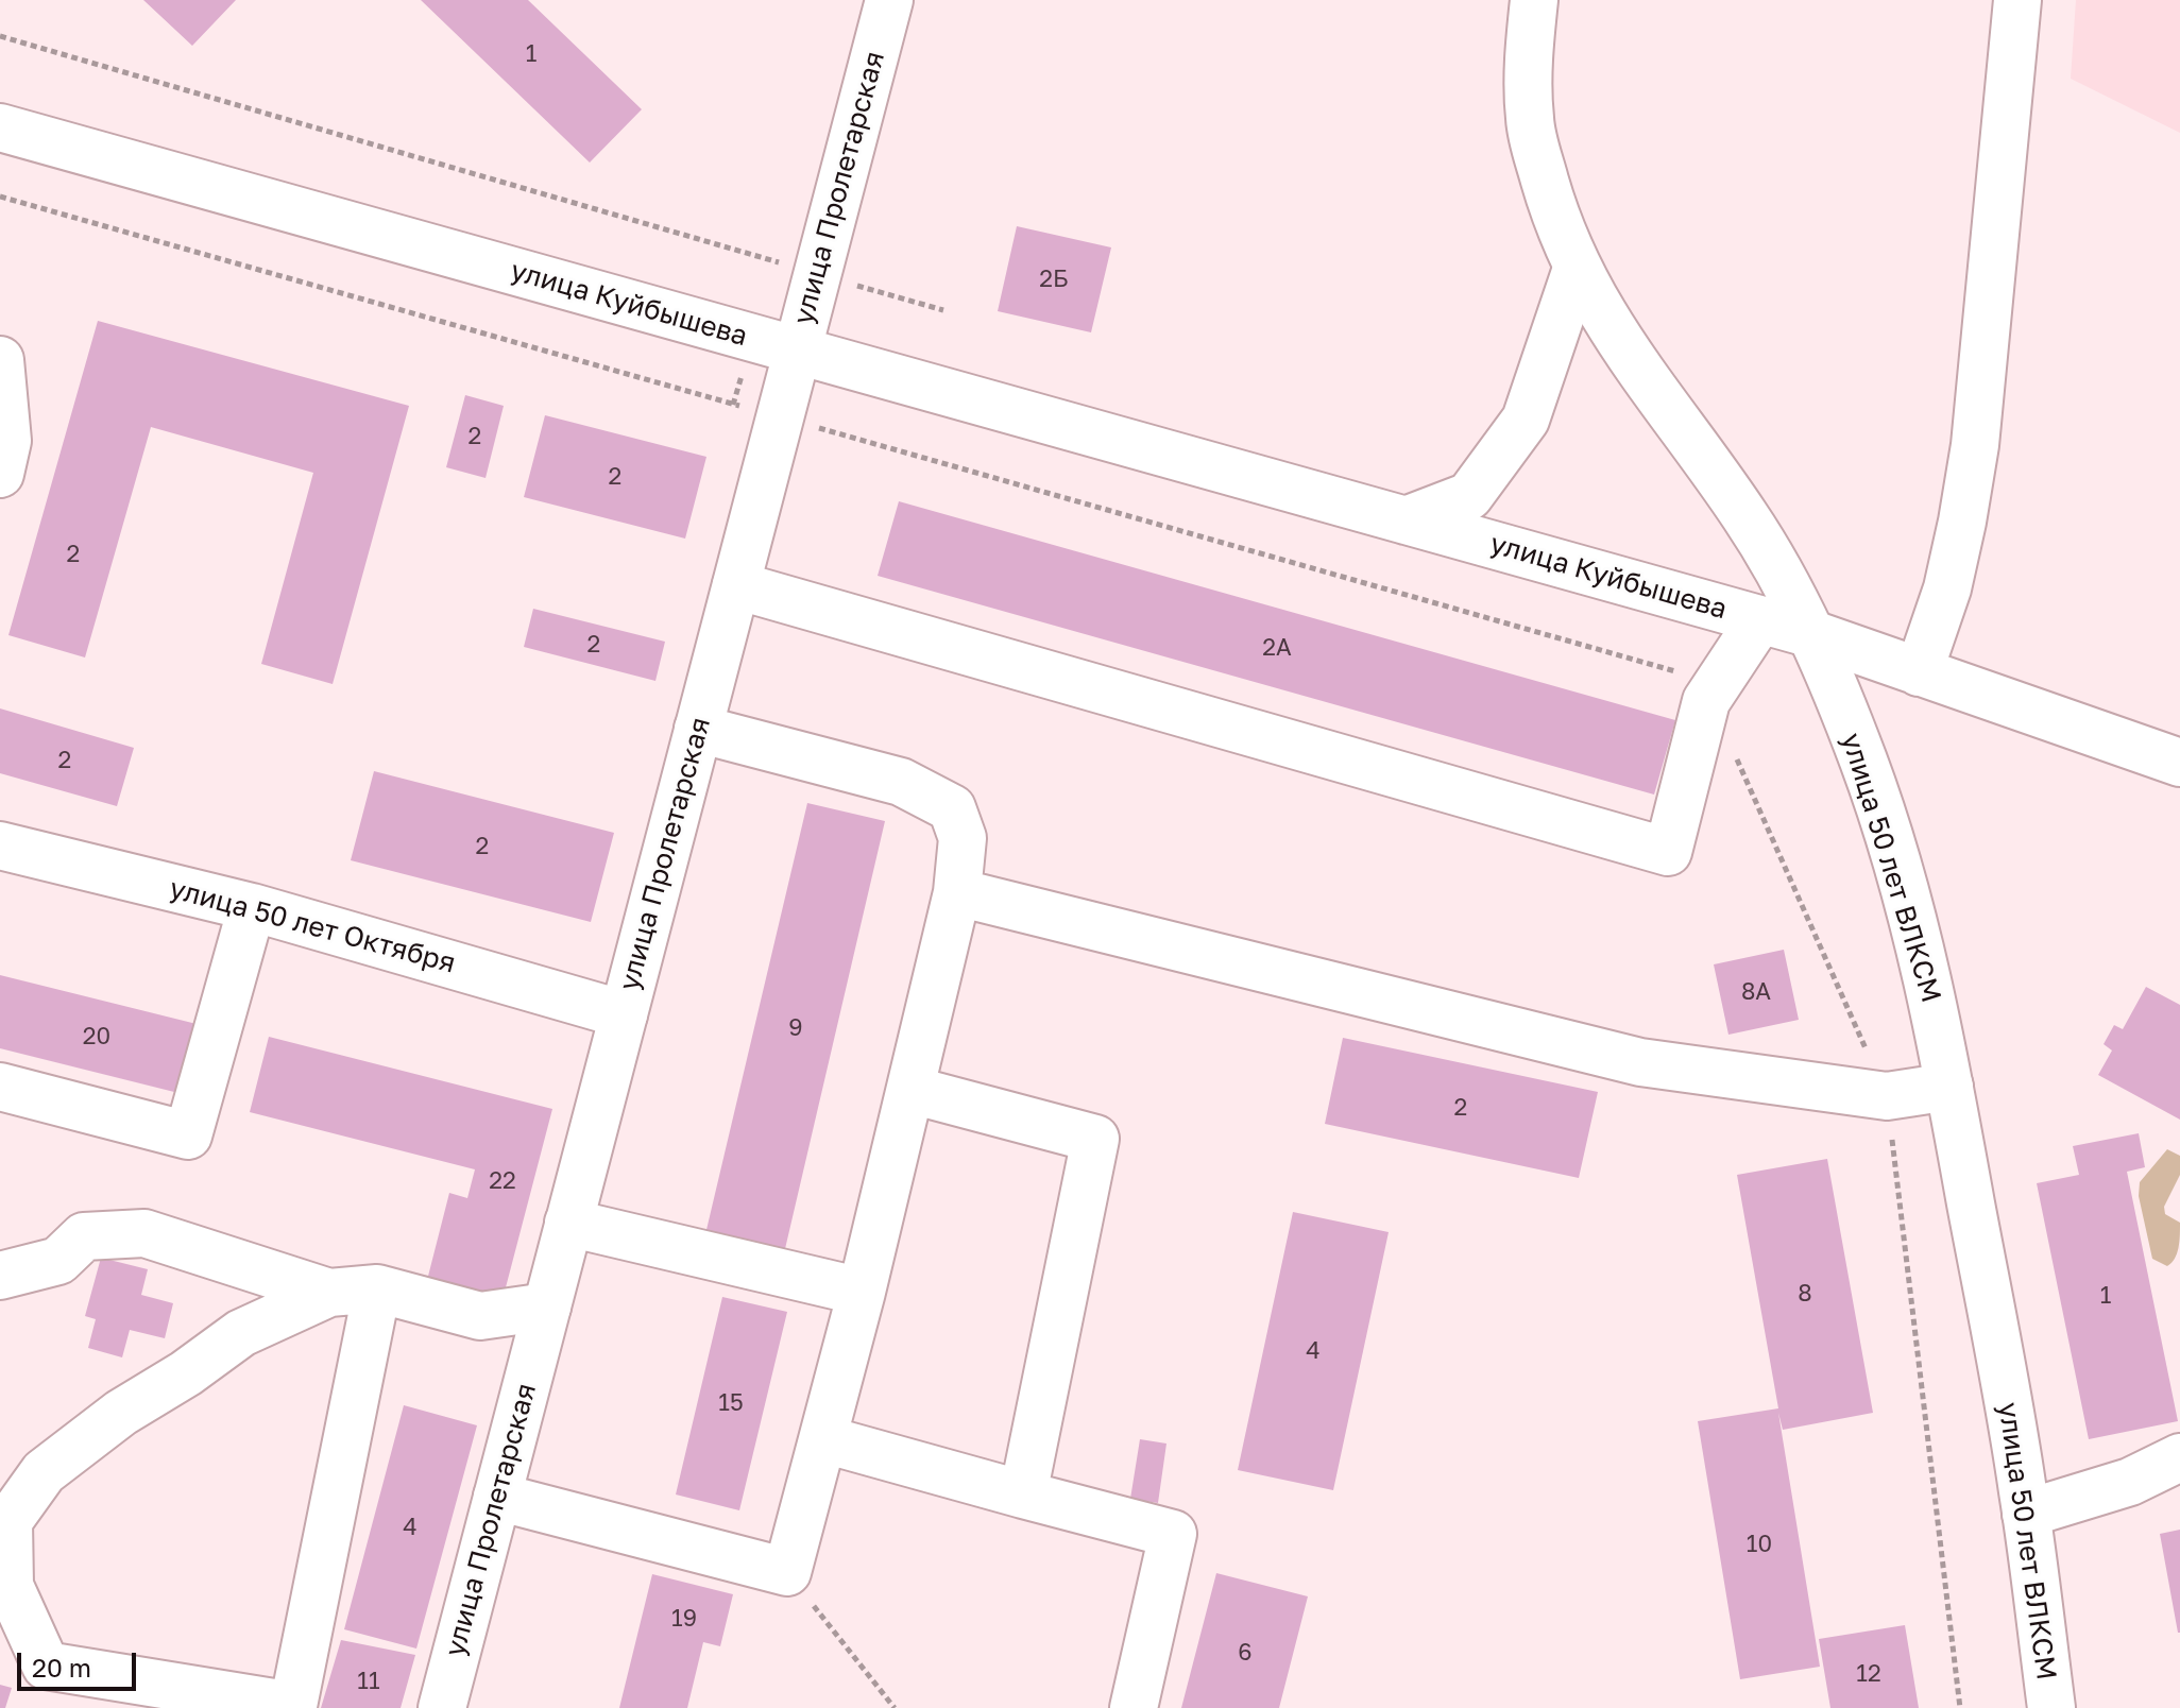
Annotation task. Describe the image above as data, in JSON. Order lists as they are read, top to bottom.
{
  "streets": {
    "main road": [
      "улица Пролетарская",
      "улица Куйбышева",
      "улица 50 лет ВЛКСМ",
      "улица 50 лет Октября"
    ]
  },
  "crossings": [
    ["улица Пролетарская", "улица Куйбышева"],
    ["улица Пролетарская", "улица 50 лет Октября"],
    ["улица Куйбышева", "улица 50 лет ВЛКСМ"]
  ],
  "house_numbers": [
    "1",
    "2Б",
    "2",
    "2",
    "2",
    "2",
    "2А",
    "2",
    "2",
    "8А",
    "9",
    "20",
    "2",
    "22",
    "8",
    "1",
    "4",
    "15",
    "4",
    "10",
    "19",
    "6",
    "12",
    "11"
  ],
  "scale_bar": "20 m"
}
